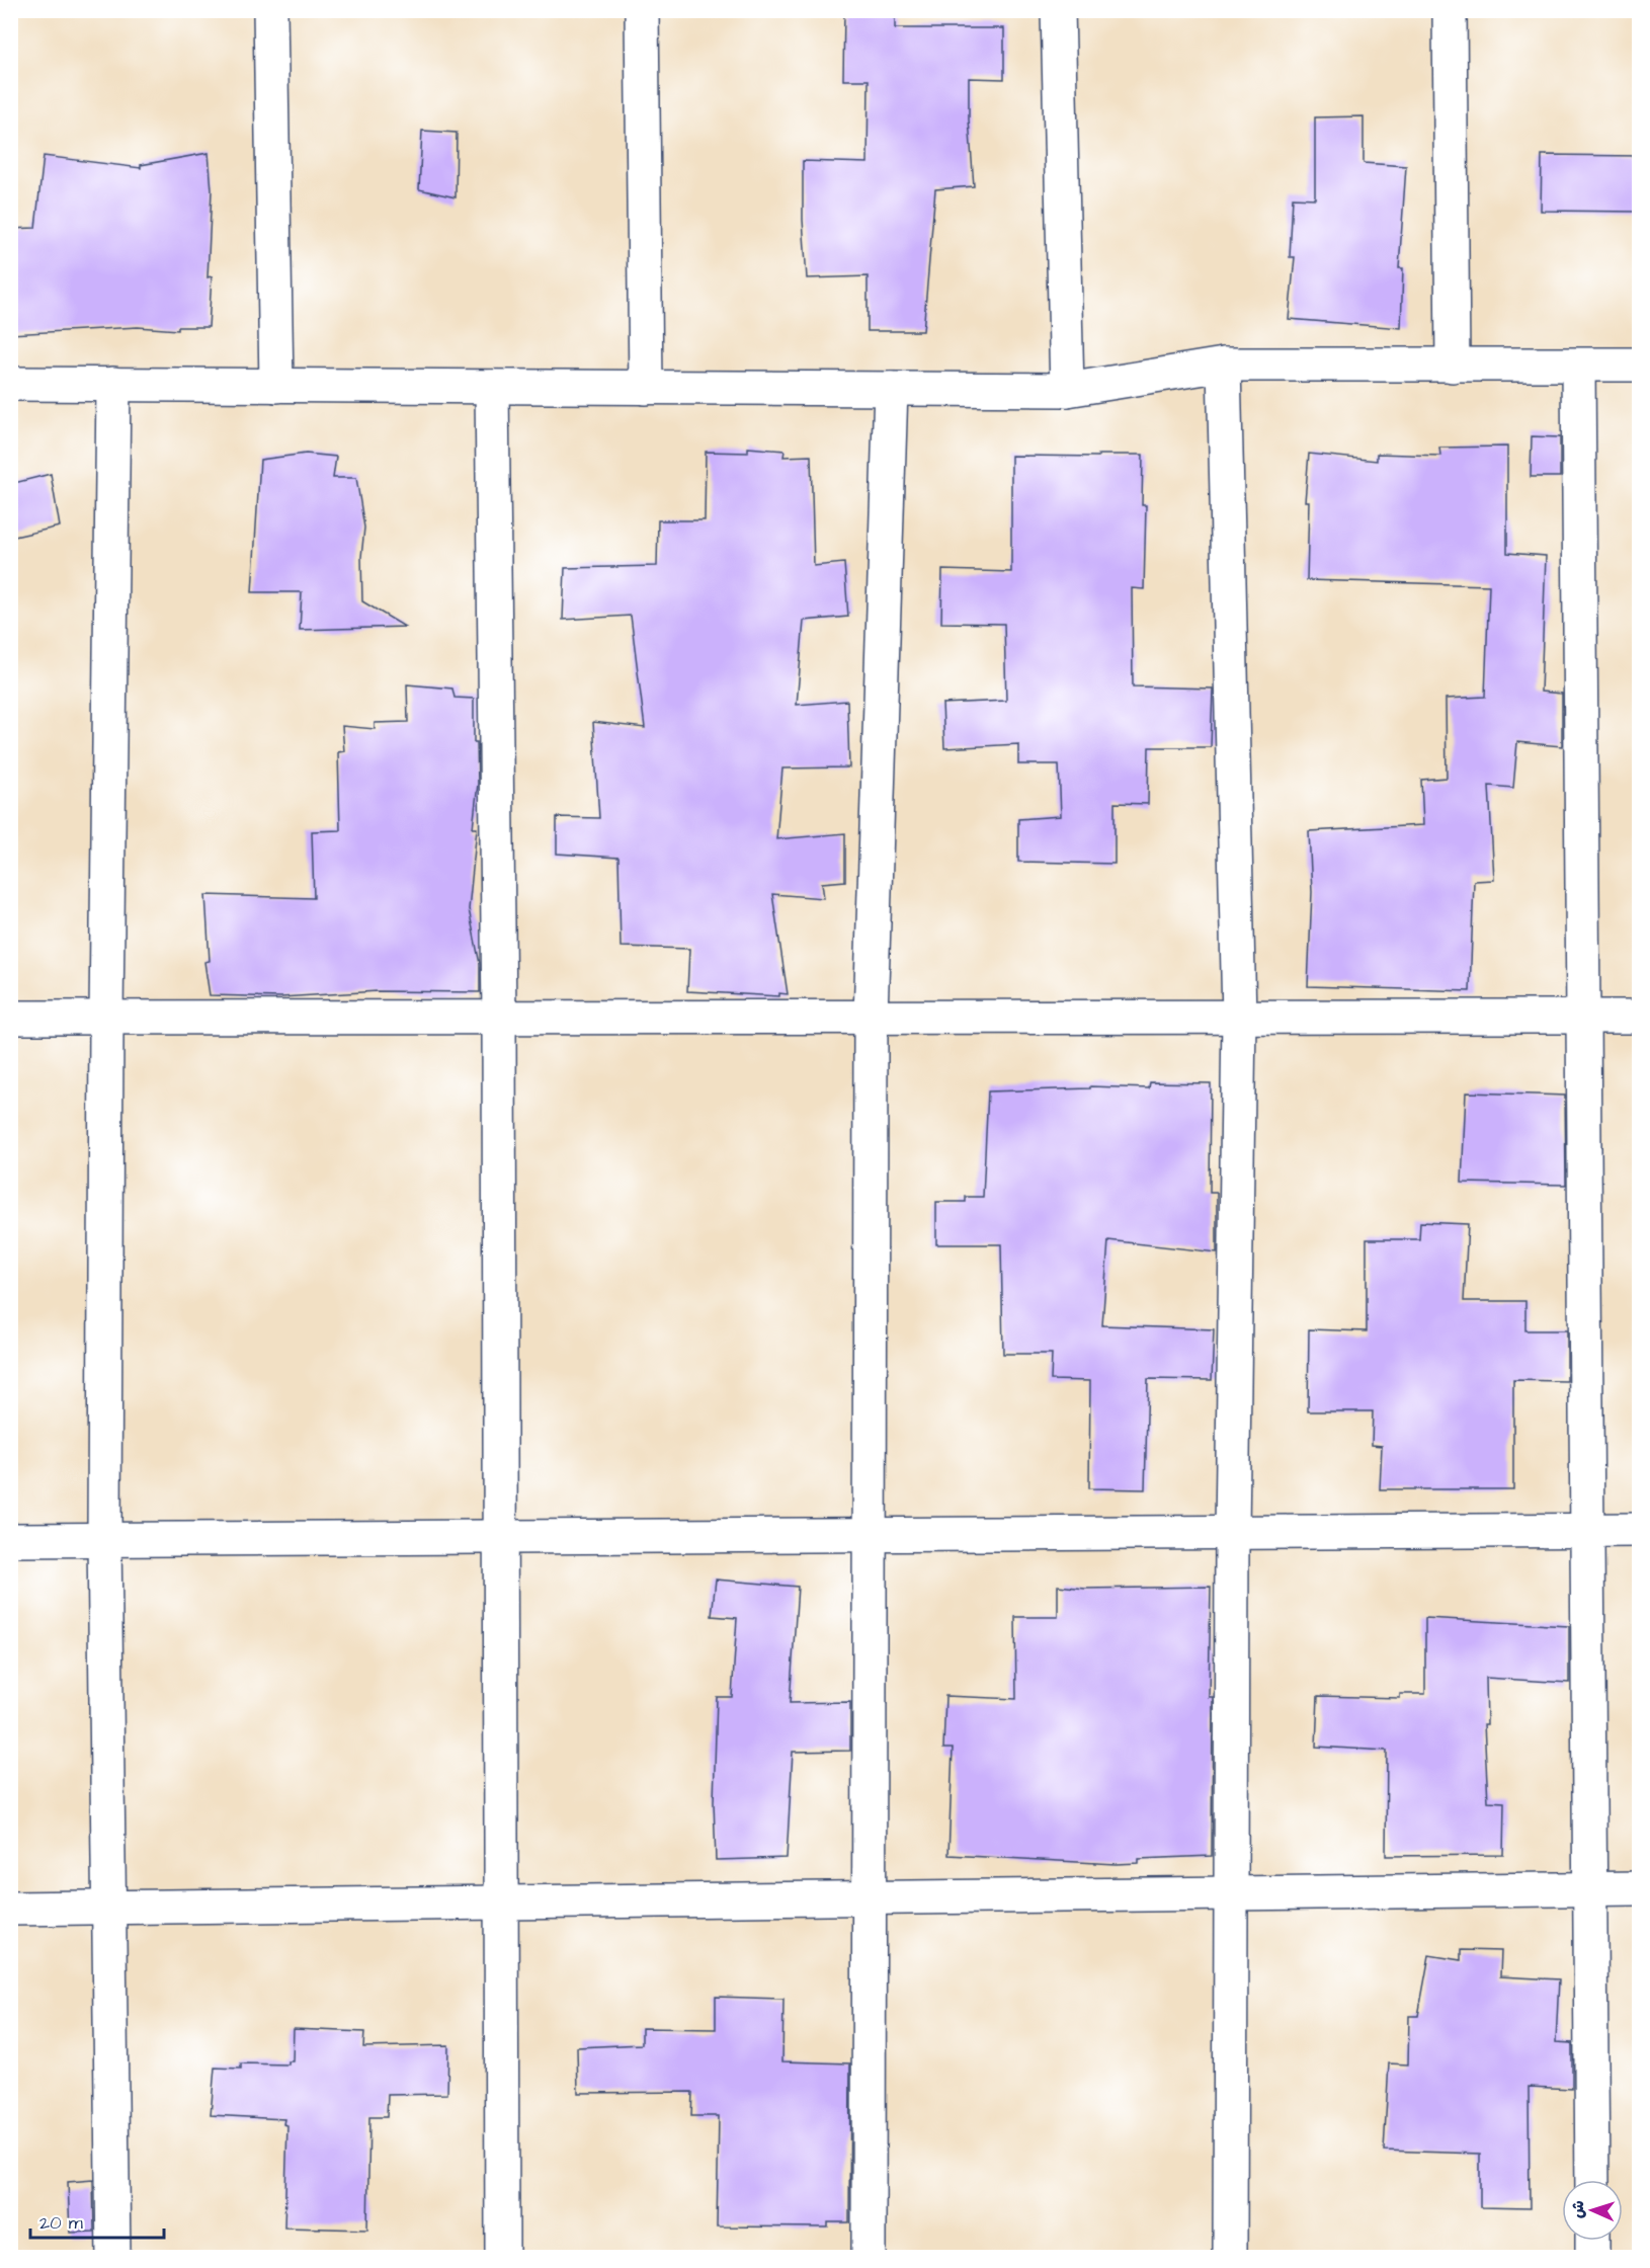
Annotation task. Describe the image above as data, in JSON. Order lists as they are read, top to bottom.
{
  "scale_bar": "20 m",
  "north": "left"
}
